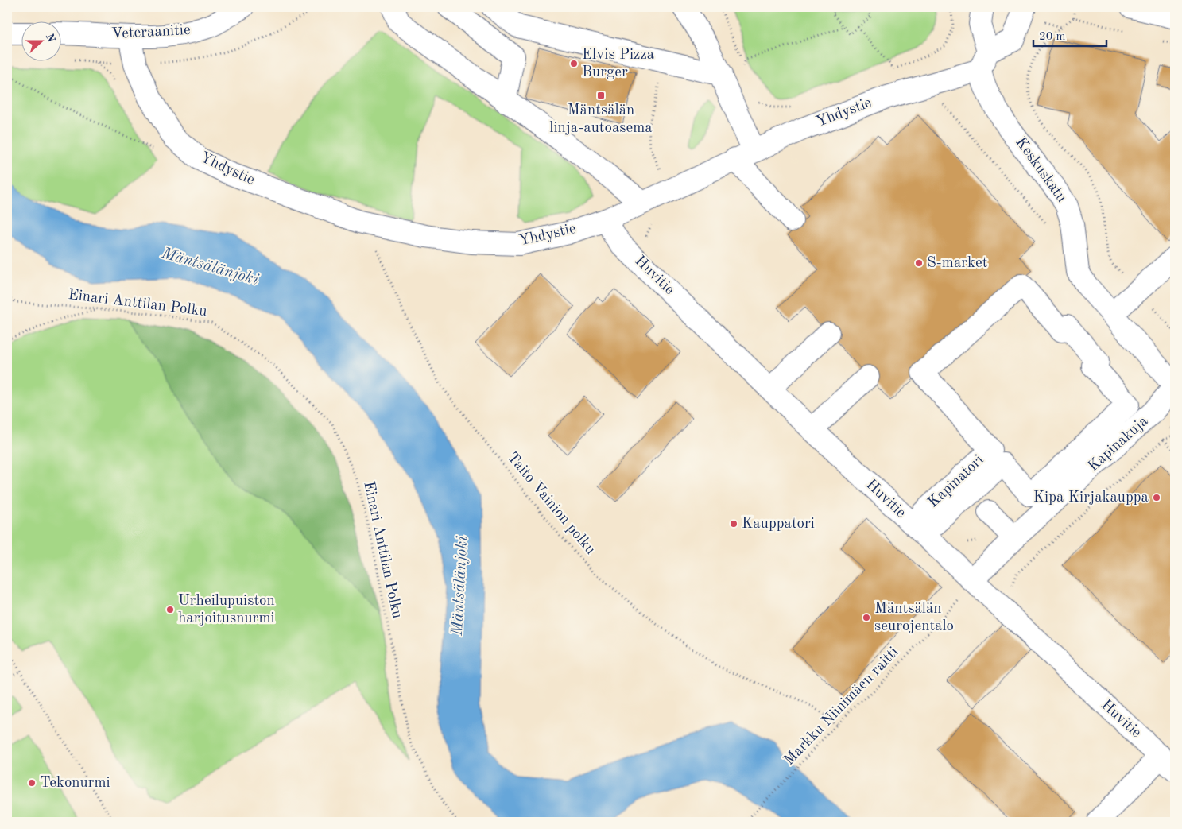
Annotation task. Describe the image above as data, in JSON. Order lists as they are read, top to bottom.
{
  "streets": {
    "street": [
      "Veteraanitie",
      "Yhdystie",
      "Keskuskatu",
      "Huvitie",
      "Kapinakuja",
      "Kapinatori"
    ],
    "path": ["Einari Anttilan Polku", "Taito Vainion polku", "Markku Niinimäen raitti"]
  },
  "crossings": [
    ["Veteraanitie", "Yhdystie"],
    ["Yhdystie", "Keskuskatu"],
    ["Yhdystie", "Huvitie"],
    ["Keskuskatu", "Kapinakuja"],
    ["Huvitie", "Kapinakuja"],
    ["Huvitie", "Markku Niinimäen raitti"],
    ["Kapinakuja", "Markku Niinimäen raitti"],
    ["Taito Vainion polku", "Markku Niinimäen raitti"]
  ],
  "water": ["Mäntsälänjoki"],
  "places": {
    "other": [
      "Elvis Pizza Burger",
      "S-market",
      "Kipa Kirjakauppa",
      "Kauppatori",
      "Urheilupuiston harjoitusnurmi",
      "Mäntsälän seurojentalo",
      "Tekonurmi"
    ],
    "transit": ["Mäntsälän linja-autoasema"]
  },
  "scale_bar": "20 m",
  "north": "right"
}
